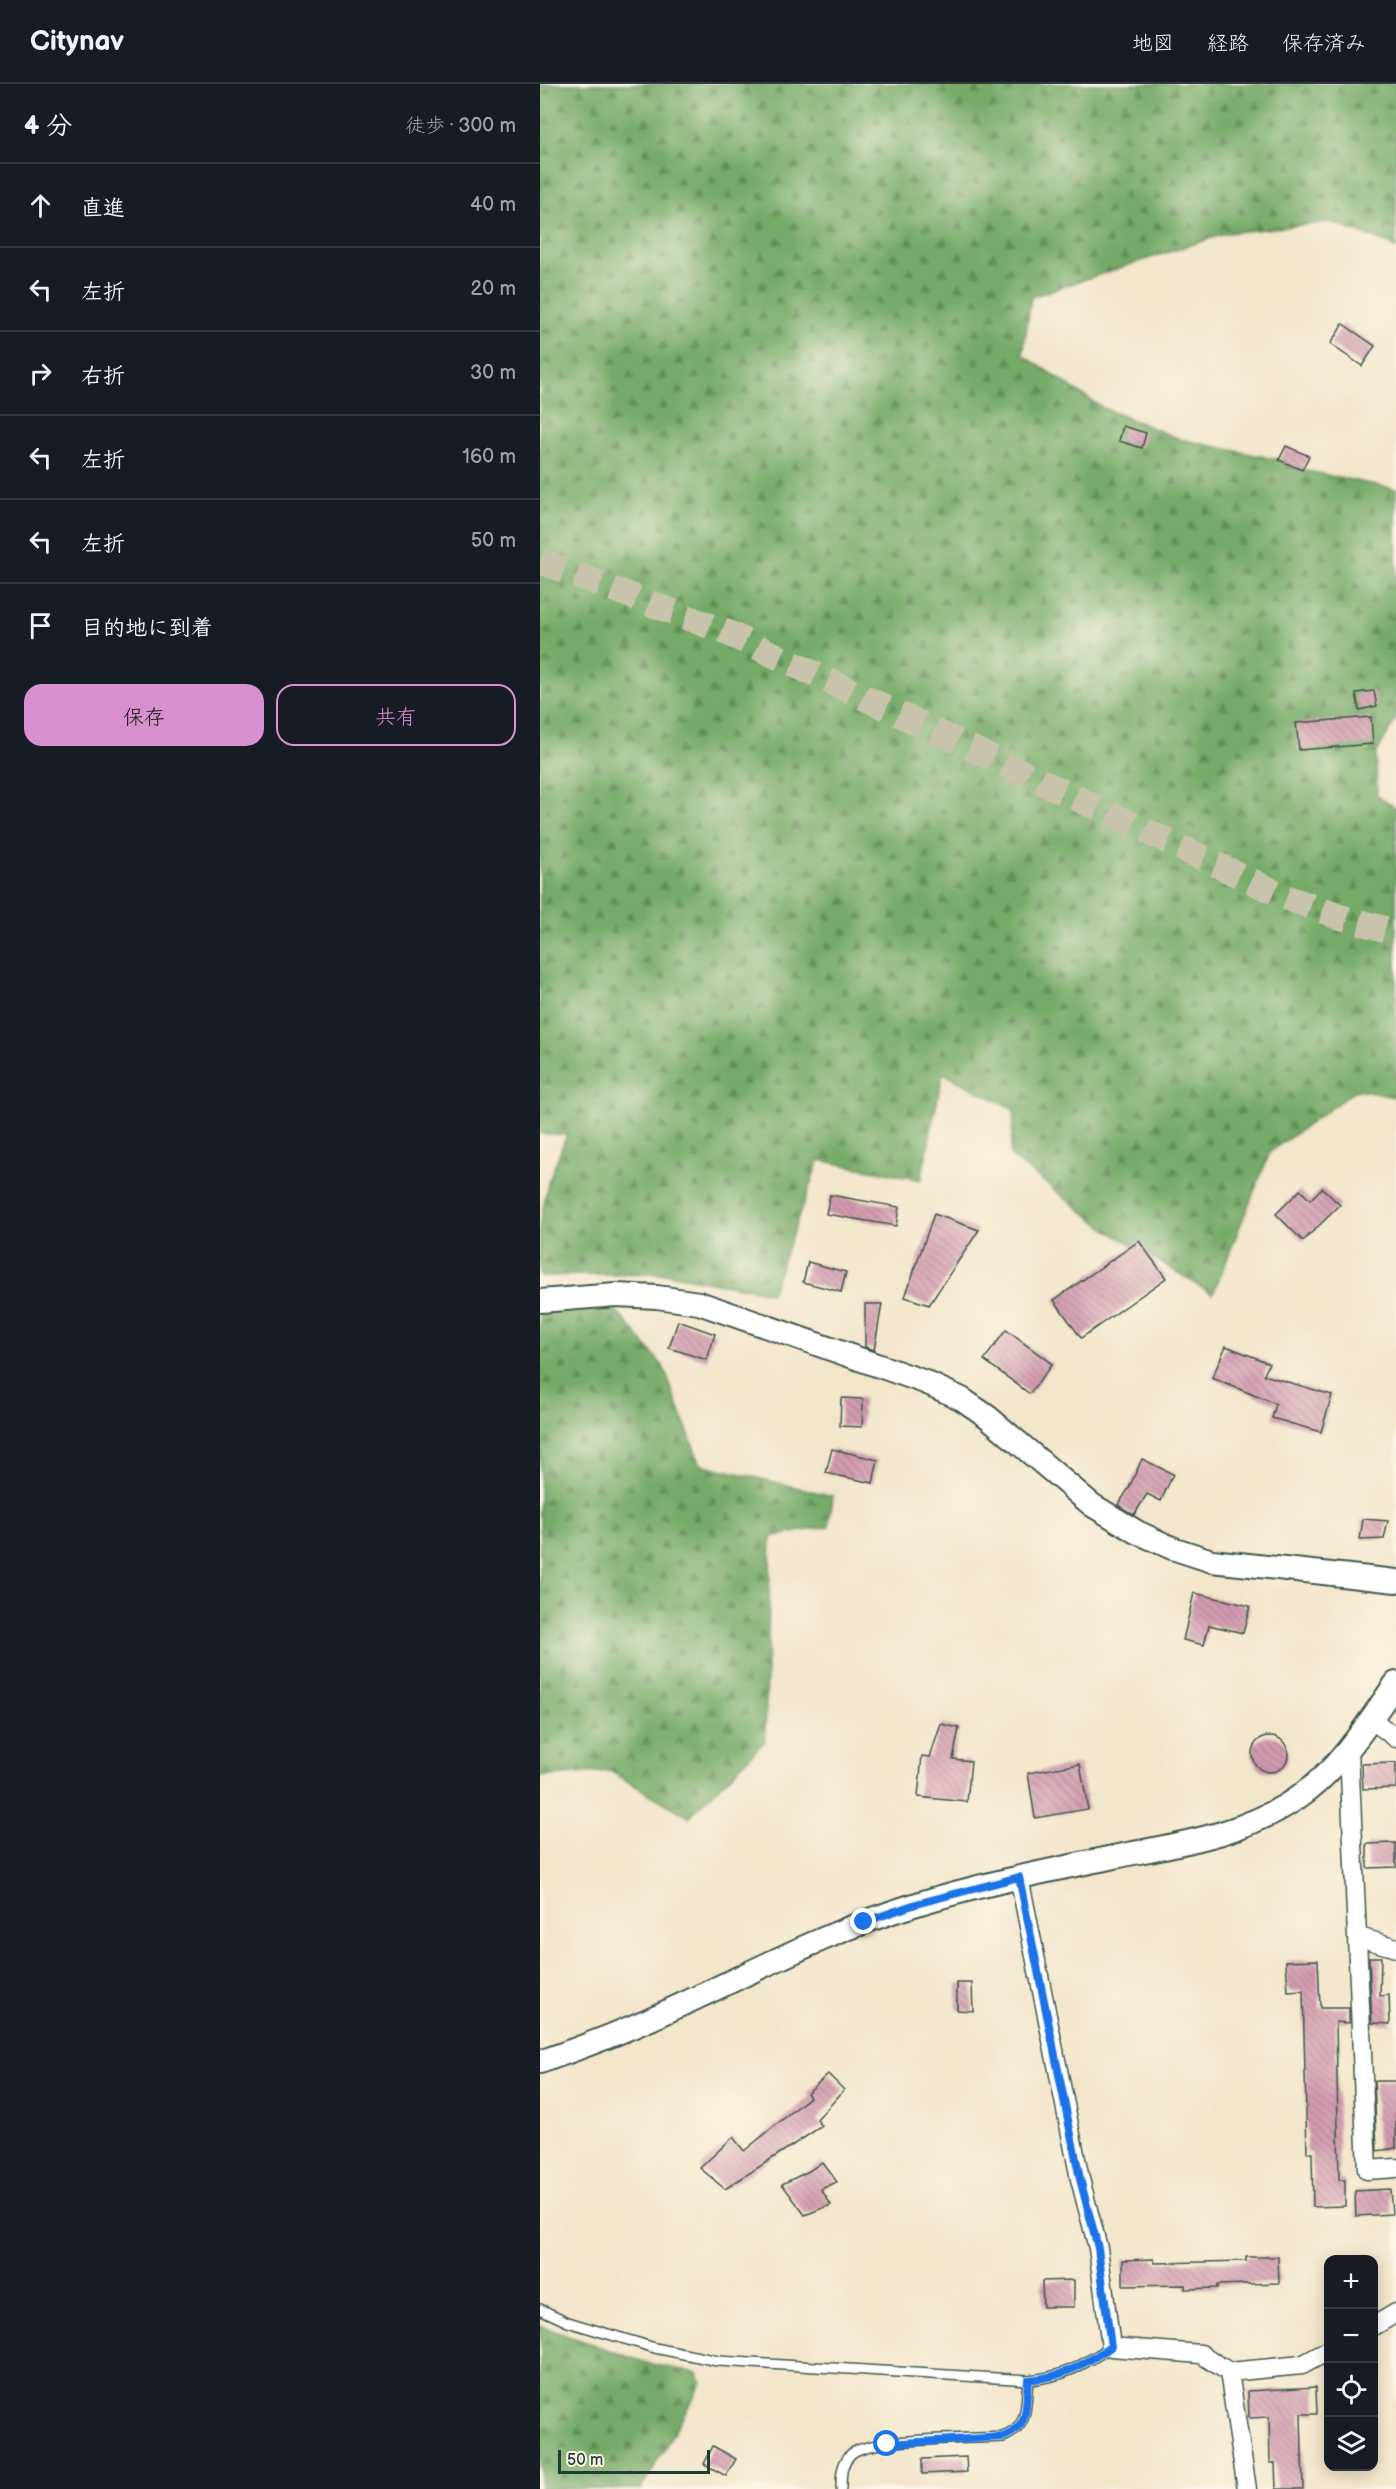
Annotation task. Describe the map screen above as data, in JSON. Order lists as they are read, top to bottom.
{
  "scale_bar": "50 m",
  "page": {
    "header": "Citynav",
    "nav": ["地図", "経路", "保存済み"],
    "heading": ["4 分", "徒歩 · 300 m"],
    "list": [
      ["直進", "40 m"],
      ["左折", "20 m"],
      ["右折", "30 m"],
      ["左折", "160 m"],
      ["左折", "50 m"],
      "目的地に到着"
    ],
    "buttons": ["保存", "共有"],
    "map_buttons": ["+", "−"],
    "scale": "50 m"
  }
}
